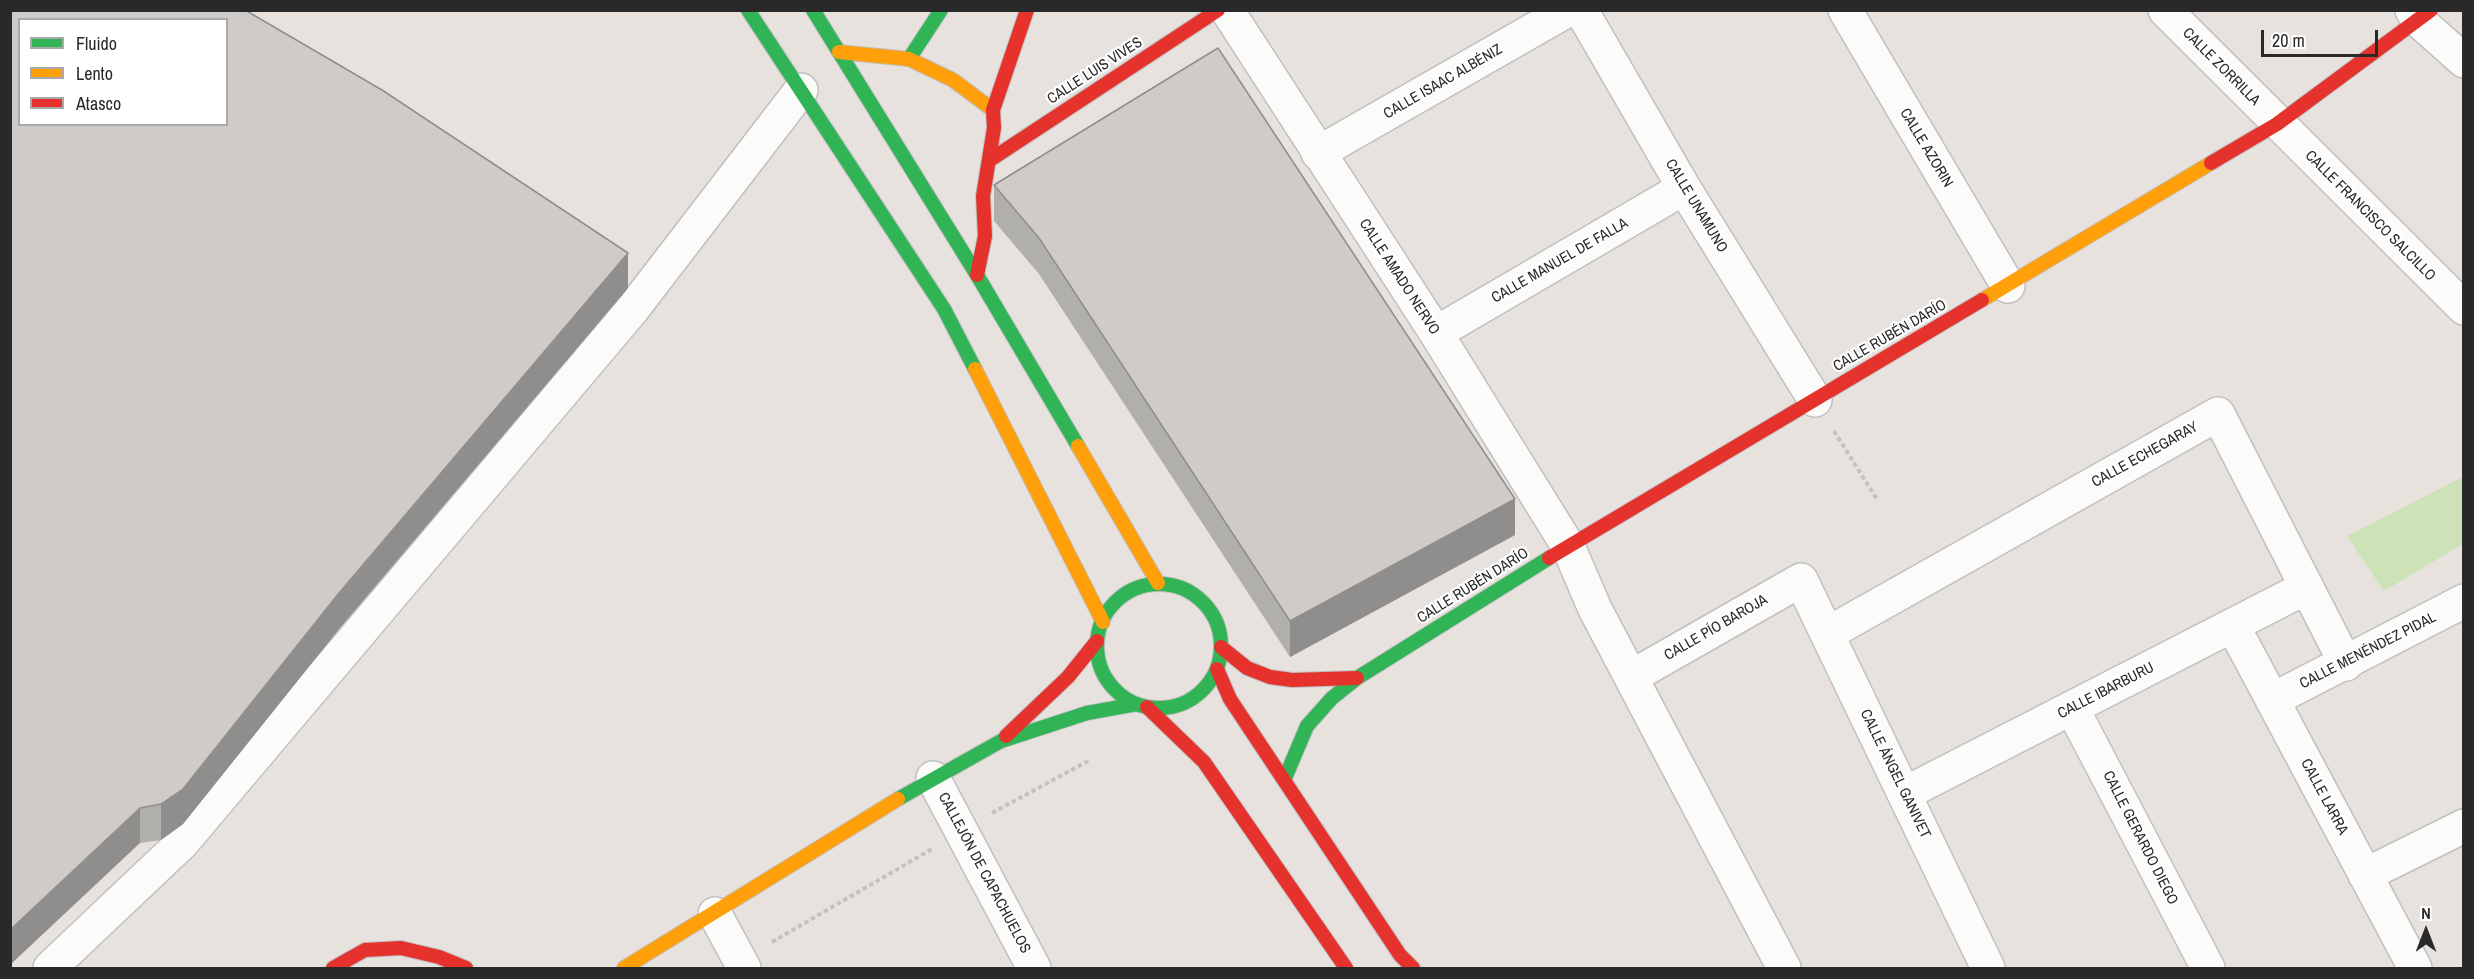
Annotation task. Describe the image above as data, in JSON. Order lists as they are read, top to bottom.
{
  "streets": {
    "street": [
      "CALLE ZORRILLA",
      "CALLE LUIS VIVES",
      "CALLE ISAAC ALBÉNIZ",
      "CALLE AZORIN",
      "CALLE UNAMUNO",
      "CALLE FRANCISCO SALCILLO",
      "CALLE MANUEL DE FALLA",
      "CALLE AMADO NERVO",
      "CALLE RUBÉN DARÍO",
      "CALLE ECHEGARAY",
      "CALLE PÍO BAROJA",
      "CALLE MENÉNDEZ PIDAL",
      "CALLE IBARBURU",
      "CALLE ÁNGEL GANIVET",
      "CALLE LARRA",
      "CALLE GERARDO DIEGO",
      "CALLEJÓN DE CAPACHUELOS"
    ]
  },
  "crossings": [
    ["CALLE ZORRILLA", "CALLE FRANCISCO SALCILLO"],
    ["CALLE ZORRILLA", "CALLE RUBÉN DARÍO"],
    ["CALLE ISAAC ALBÉNIZ", "CALLE AMADO NERVO"],
    ["CALLE AZORIN", "CALLE RUBÉN DARÍO"],
    ["CALLE UNAMUNO", "CALLE MANUEL DE FALLA"],
    ["CALLE UNAMUNO", "CALLE RUBÉN DARÍO"],
    ["CALLE FRANCISCO SALCILLO", "CALLE RUBÉN DARÍO"],
    ["CALLE MANUEL DE FALLA", "CALLE AMADO NERVO"],
    ["CALLE AMADO NERVO", "CALLE RUBÉN DARÍO"],
    ["CALLE AMADO NERVO", "CALLE PÍO BAROJA"],
    ["CALLE ECHEGARAY", "CALLE MENÉNDEZ PIDAL"],
    ["CALLE ECHEGARAY", "CALLE IBARBURU"],
    ["CALLE ECHEGARAY", "CALLE ÁNGEL GANIVET"],
    ["CALLE PÍO BAROJA", "CALLE ÁNGEL GANIVET"],
    ["CALLE MENÉNDEZ PIDAL", "CALLE LARRA"],
    ["CALLE IBARBURU", "CALLE ÁNGEL GANIVET"],
    ["CALLE IBARBURU", "CALLE LARRA"],
    ["CALLE IBARBURU", "CALLE GERARDO DIEGO"]
  ],
  "legend": ["Fluido", "Lento", "Atasco"],
  "scale_bar": "20 m",
  "north": "top"
}
